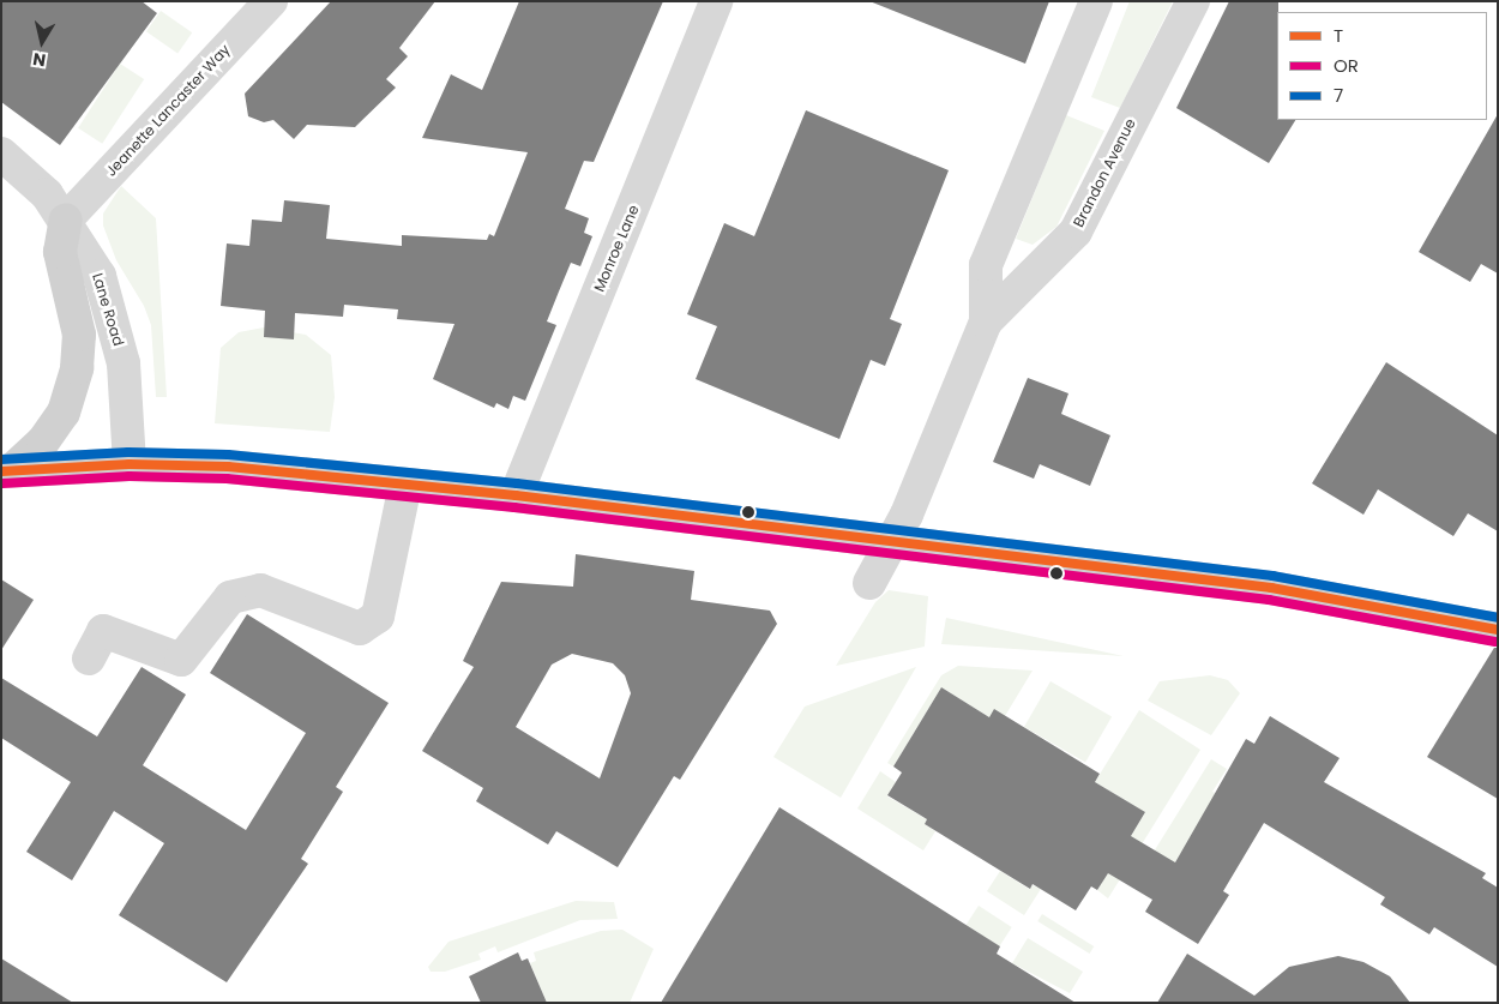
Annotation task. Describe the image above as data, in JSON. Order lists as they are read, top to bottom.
{
  "streets": {
    "street": [
      "Jeanette Lancaster Way",
      "Brandon Avenue",
      "Monroe Lane",
      "Lane Road"
    ]
  },
  "crossings": [
    ["Jeanette Lancaster Way", "Lane Road"]
  ],
  "lines": ["transit line 7", "transit line T", "transit line OR"],
  "legend": ["T", "OR", "7"],
  "north": "bottom"
}
